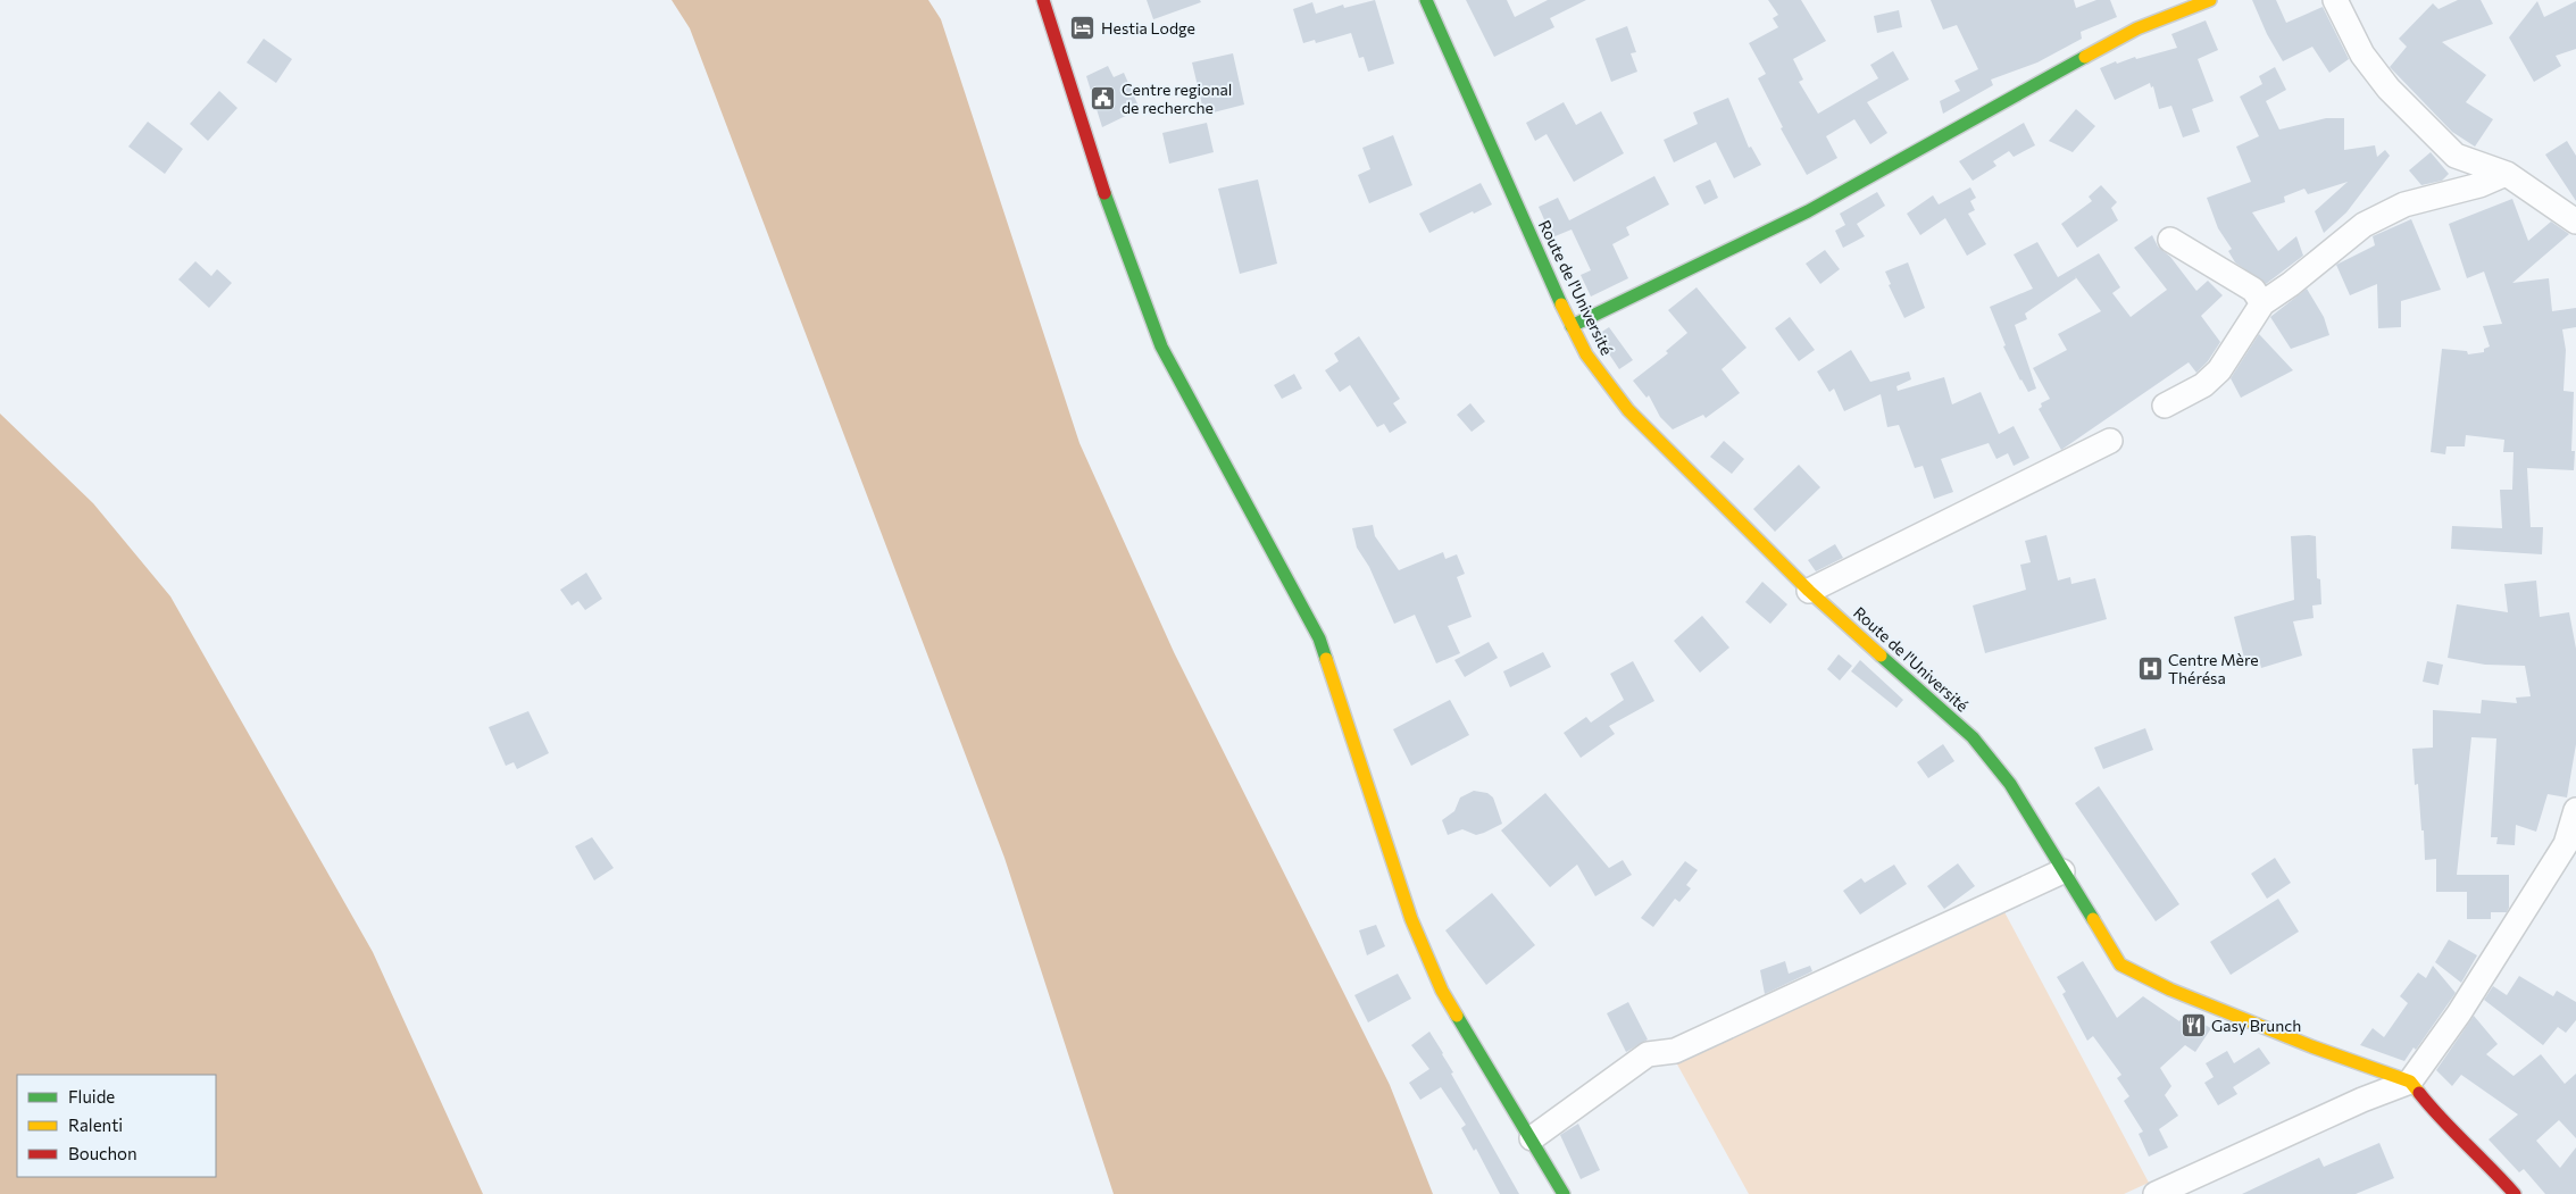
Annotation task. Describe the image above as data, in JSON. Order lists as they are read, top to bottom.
{
  "streets": {
    "street": ["Route de l'Université"]
  },
  "places": {
    "hotel": ["Hestia Lodge"],
    "public building": ["Centre regional de recherche"],
    "hospital": ["Centre Mère Thérésa"],
    "restaurant": ["Gasy Brunch"]
  },
  "legend": ["Fluide", "Ralenti", "Bouchon"]
}
